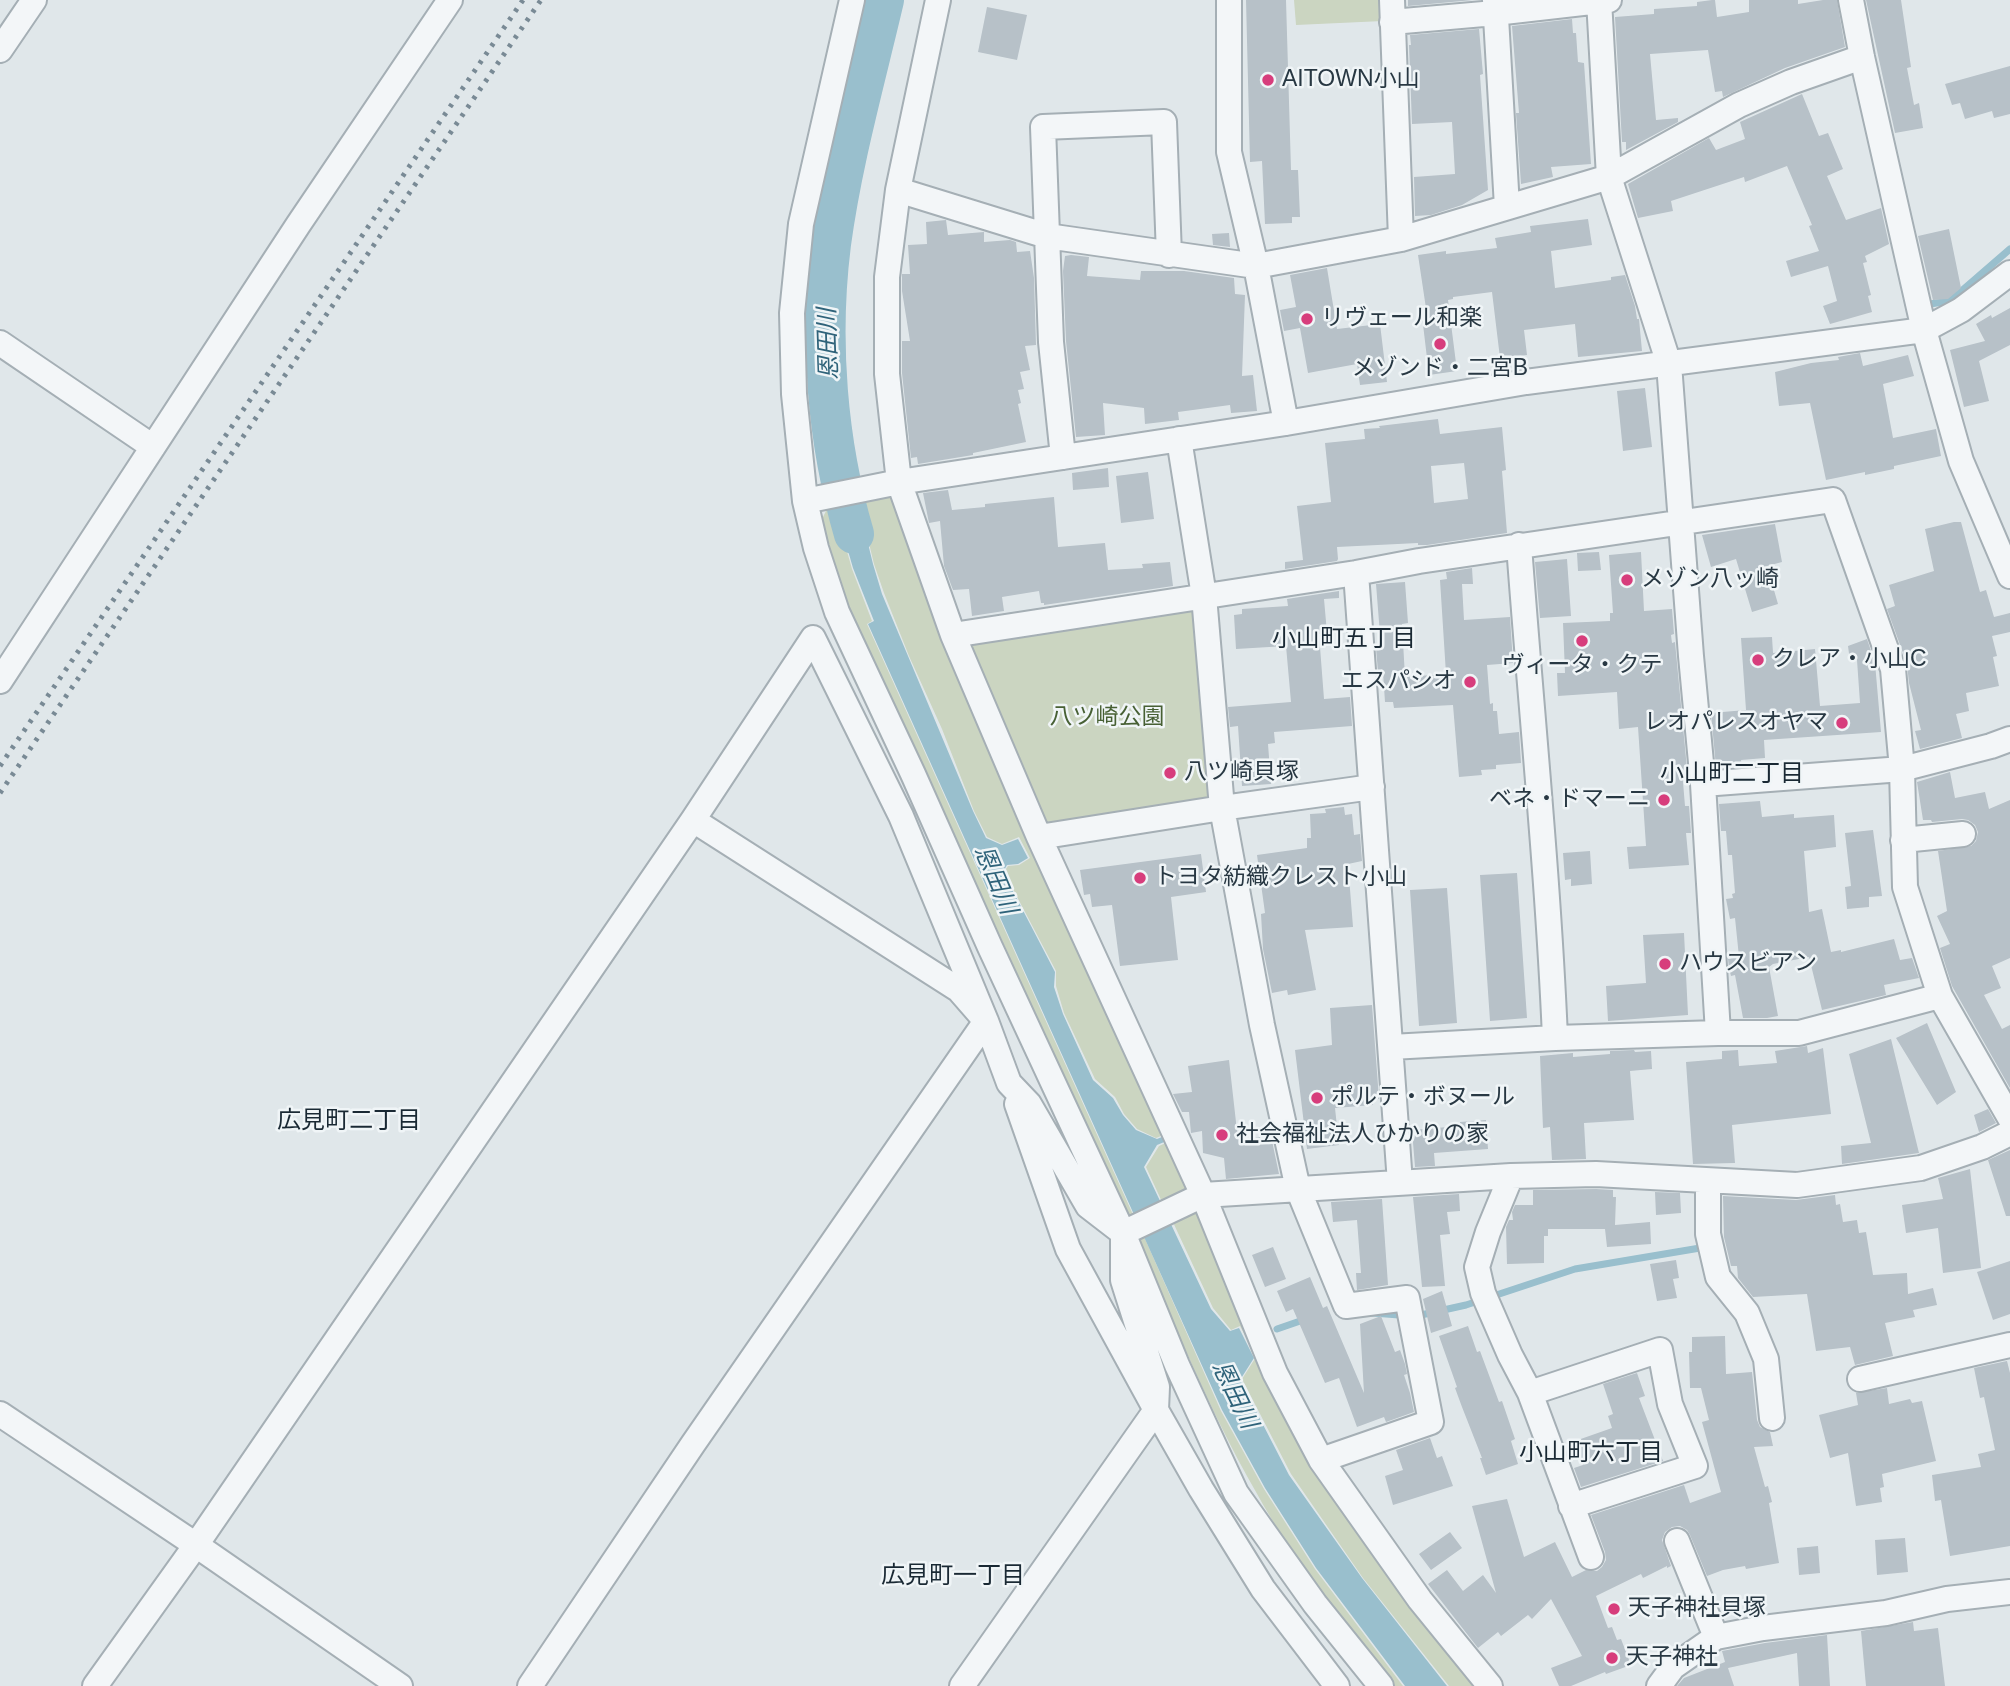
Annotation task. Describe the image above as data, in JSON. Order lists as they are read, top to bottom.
{
  "districts": [
    "小山町五丁目",
    "小山町二丁目",
    "広見町二丁目",
    "小山町六丁目",
    "広見町一丁目"
  ],
  "water": ["恩田川"],
  "parks": ["八ツ崎公園"],
  "places": [
    "AITOWN小山",
    "リヴェール和楽",
    "メゾンド・二宮B",
    "メゾン八ッ崎",
    "ヴィータ・クテ",
    "クレア・小山C",
    "エスパシオ",
    "レオパレスオヤマ",
    "八ツ崎貝塚",
    "ベネ・ドマーニ",
    "トヨタ紡織クレスト小山",
    "ハウスビアン",
    "ポルテ・ボヌール",
    "社会福祉法人ひかりの家",
    "天子神社貝塚",
    "天子神社"
  ]
}
